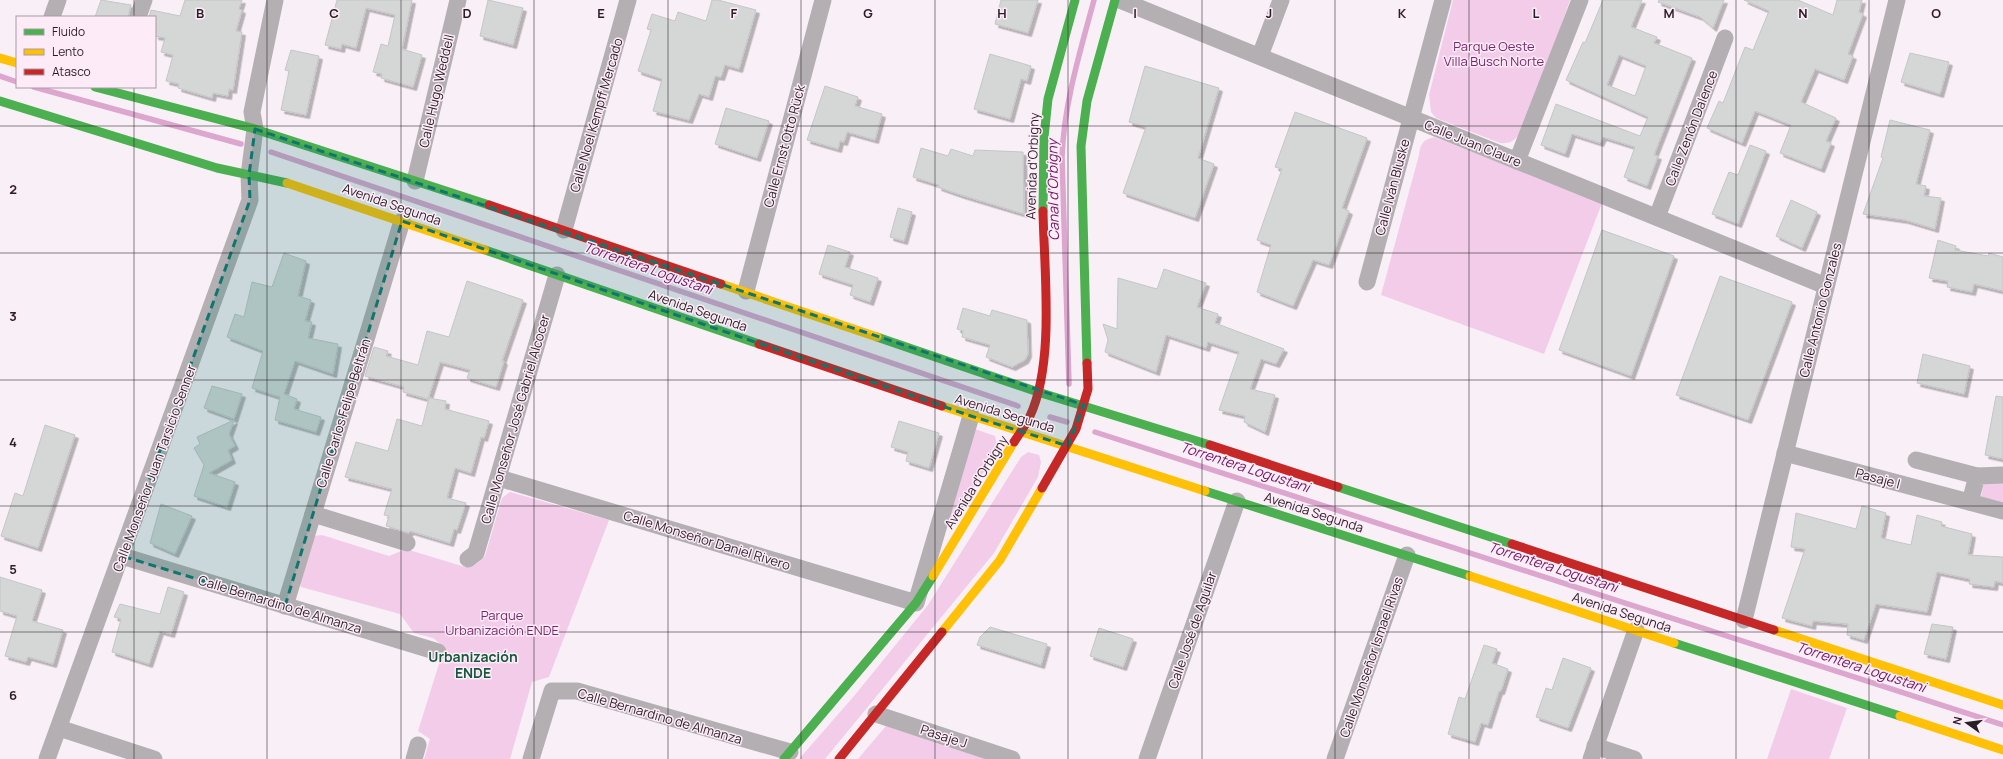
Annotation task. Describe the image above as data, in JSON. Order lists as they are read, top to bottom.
{
  "streets": {
    "main road": ["Avenida d'Orbigny", "Avenida Segunda"],
    "street": [
      "Calle Hugo Weddell",
      "Calle Noel Kempff Mercado",
      "Calle Zenón Dalence",
      "Calle Juan Claure",
      "Calle Ernst Otto Rück",
      "Calle Iván Bluske",
      "Calle Antonio Gonzales",
      "Calle Carlos Felipe Beltrán",
      "Calle Monseñor José Gabriel Alcocer",
      "Calle Monseñor Juan Tarsicio Senner",
      "Pasaje I",
      "Calle Monseñor Daniel Rivero",
      "Calle Bernardino de Almanza",
      "Calle José de Aguilar",
      "Calle Monseñor Ismael Rivas",
      "Pasaje J"
    ]
  },
  "crossings": [
    ["Calle Zenón Dalence", "Calle Juan Claure"],
    ["Calle Juan Claure", "Calle Iván Bluske"],
    ["Calle Juan Claure", "Calle Antonio Gonzales"],
    ["Avenida d'Orbigny", "Avenida Segunda"],
    ["Avenida d'Orbigny", "Calle Monseñor Daniel Rivero"],
    ["Avenida d'Orbigny", "Calle Bernardino de Almanza"],
    ["Avenida Segunda", "Calle Carlos Felipe Beltrán"],
    ["Avenida Segunda", "Calle Monseñor José Gabriel Alcocer"],
    ["Avenida Segunda", "Calle Monseñor Juan Tarsicio Senner"],
    ["Avenida Segunda", "Calle José de Aguilar"],
    ["Avenida Segunda", "Calle Monseñor Ismael Rivas"],
    ["Calle Antonio Gonzales", "Pasaje I"],
    ["Calle Carlos Felipe Beltrán", "Calle Bernardino de Almanza"],
    ["Calle Monseñor José Gabriel Alcocer", "Calle Monseñor Daniel Rivero"],
    ["Calle Monseñor Juan Tarsicio Senner", "Calle Bernardino de Almanza"]
  ],
  "districts": ["Urbanización ENDE"],
  "water": ["Canal d'Orbigny", "Torrentera Logustani"],
  "parks": ["Parque Oeste Villa Busch Norte", "Parque Urbanización ENDE"],
  "legend": ["Fluido", "Lento", "Atasco"],
  "north": "left",
  "grid": {
    "columns": [
      "B",
      "C",
      "D",
      "E",
      "F",
      "G",
      "H",
      "I",
      "J",
      "K",
      "L",
      "M",
      "N",
      "O"
    ],
    "rows": [
      "2",
      "3",
      "4",
      "5",
      "6"
    ]
  }
}
